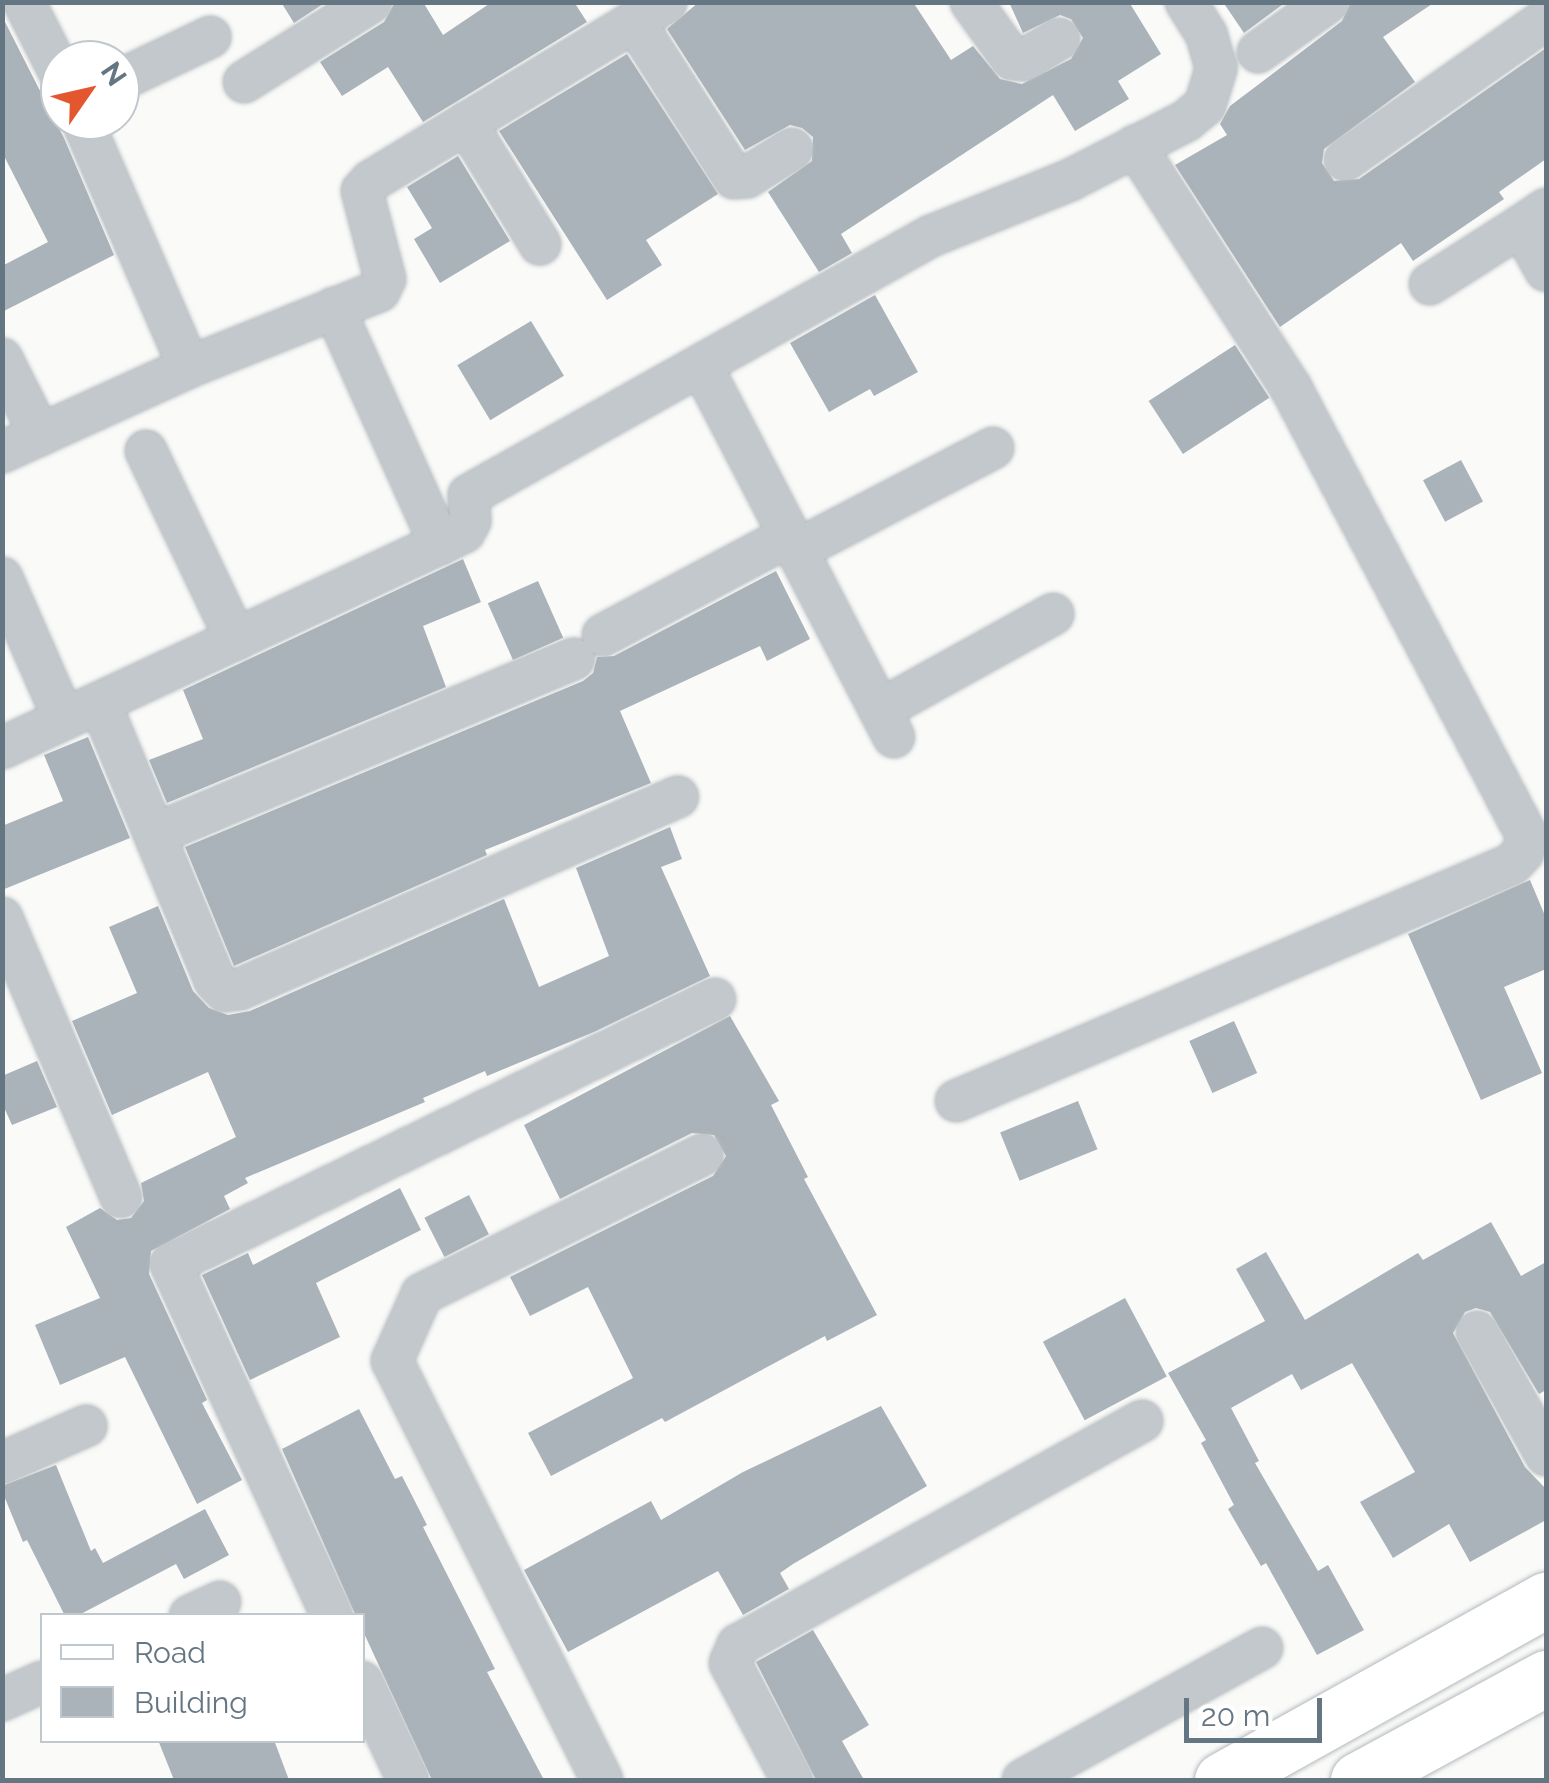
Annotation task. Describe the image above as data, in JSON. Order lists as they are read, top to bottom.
{
  "legend": ["Road", "Building"],
  "scale_bar": "20 m",
  "north": "top right"
}
